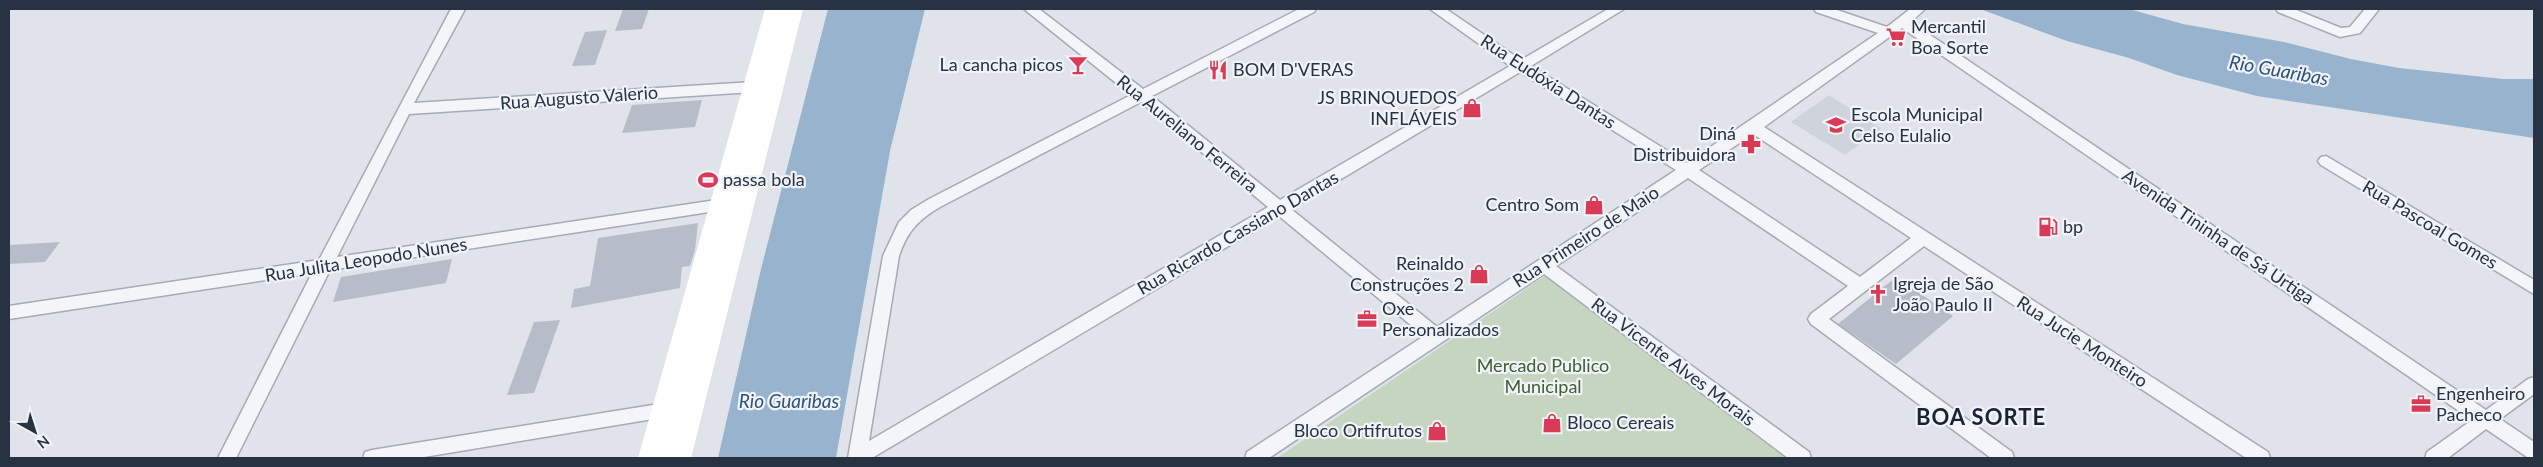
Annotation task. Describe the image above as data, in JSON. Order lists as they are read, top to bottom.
{
  "streets": {
    "street": [
      "Rua Eudóxia Dantas",
      "Rua Augusto Valerio",
      "Rua Aureliano Ferreira",
      "Rua Pascoal Gomes",
      "Rua Ricardo Cassiano Dantas",
      "Rua Primeiro de Maio",
      "Avenida Tininha de Sá Urtiga",
      "Rua Julita Leopodo Nunes",
      "Rua Jucie Monteiro",
      "Rua Vicente Alves Morais"
    ]
  },
  "crossings": [
    ["Rua Eudóxia Dantas", "Rua Ricardo Cassiano Dantas"],
    ["Rua Eudóxia Dantas", "Rua Primeiro de Maio"],
    ["Rua Aureliano Ferreira", "Rua Ricardo Cassiano Dantas"],
    ["Rua Aureliano Ferreira", "Rua Primeiro de Maio"],
    ["Rua Primeiro de Maio", "Avenida Tininha de Sá Urtiga"],
    ["Rua Primeiro de Maio", "Rua Jucie Monteiro"],
    ["Rua Primeiro de Maio", "Rua Vicente Alves Morais"]
  ],
  "districts": ["BOA SORTE"],
  "water": ["Rio Guaribas"],
  "parks": ["Mercado Publico Municipal"],
  "places": {
    "supermarket": ["Mercantil Boa Sorte"],
    "bar": ["La cancha picos"],
    "restaurant": ["BOM D'VERAS"],
    "shop": [
      "JS BRINQUEDOS INFLÁVEIS",
      "Centro Som",
      "Reinaldo Construções 2",
      "Bloco Cereais",
      "Bloco Ortifrutos"
    ],
    "school or university": ["Escola Municipal Celso Eulalio"],
    "pharmacy": ["Diná Distribuidora"],
    "sports": ["passa bola"],
    "fuel station": ["bp"],
    "church": ["Igreja de São João Paulo II"],
    "office": ["Oxe Personalizados", "Engenheiro Pacheco"]
  },
  "north": "bottom right"
}
